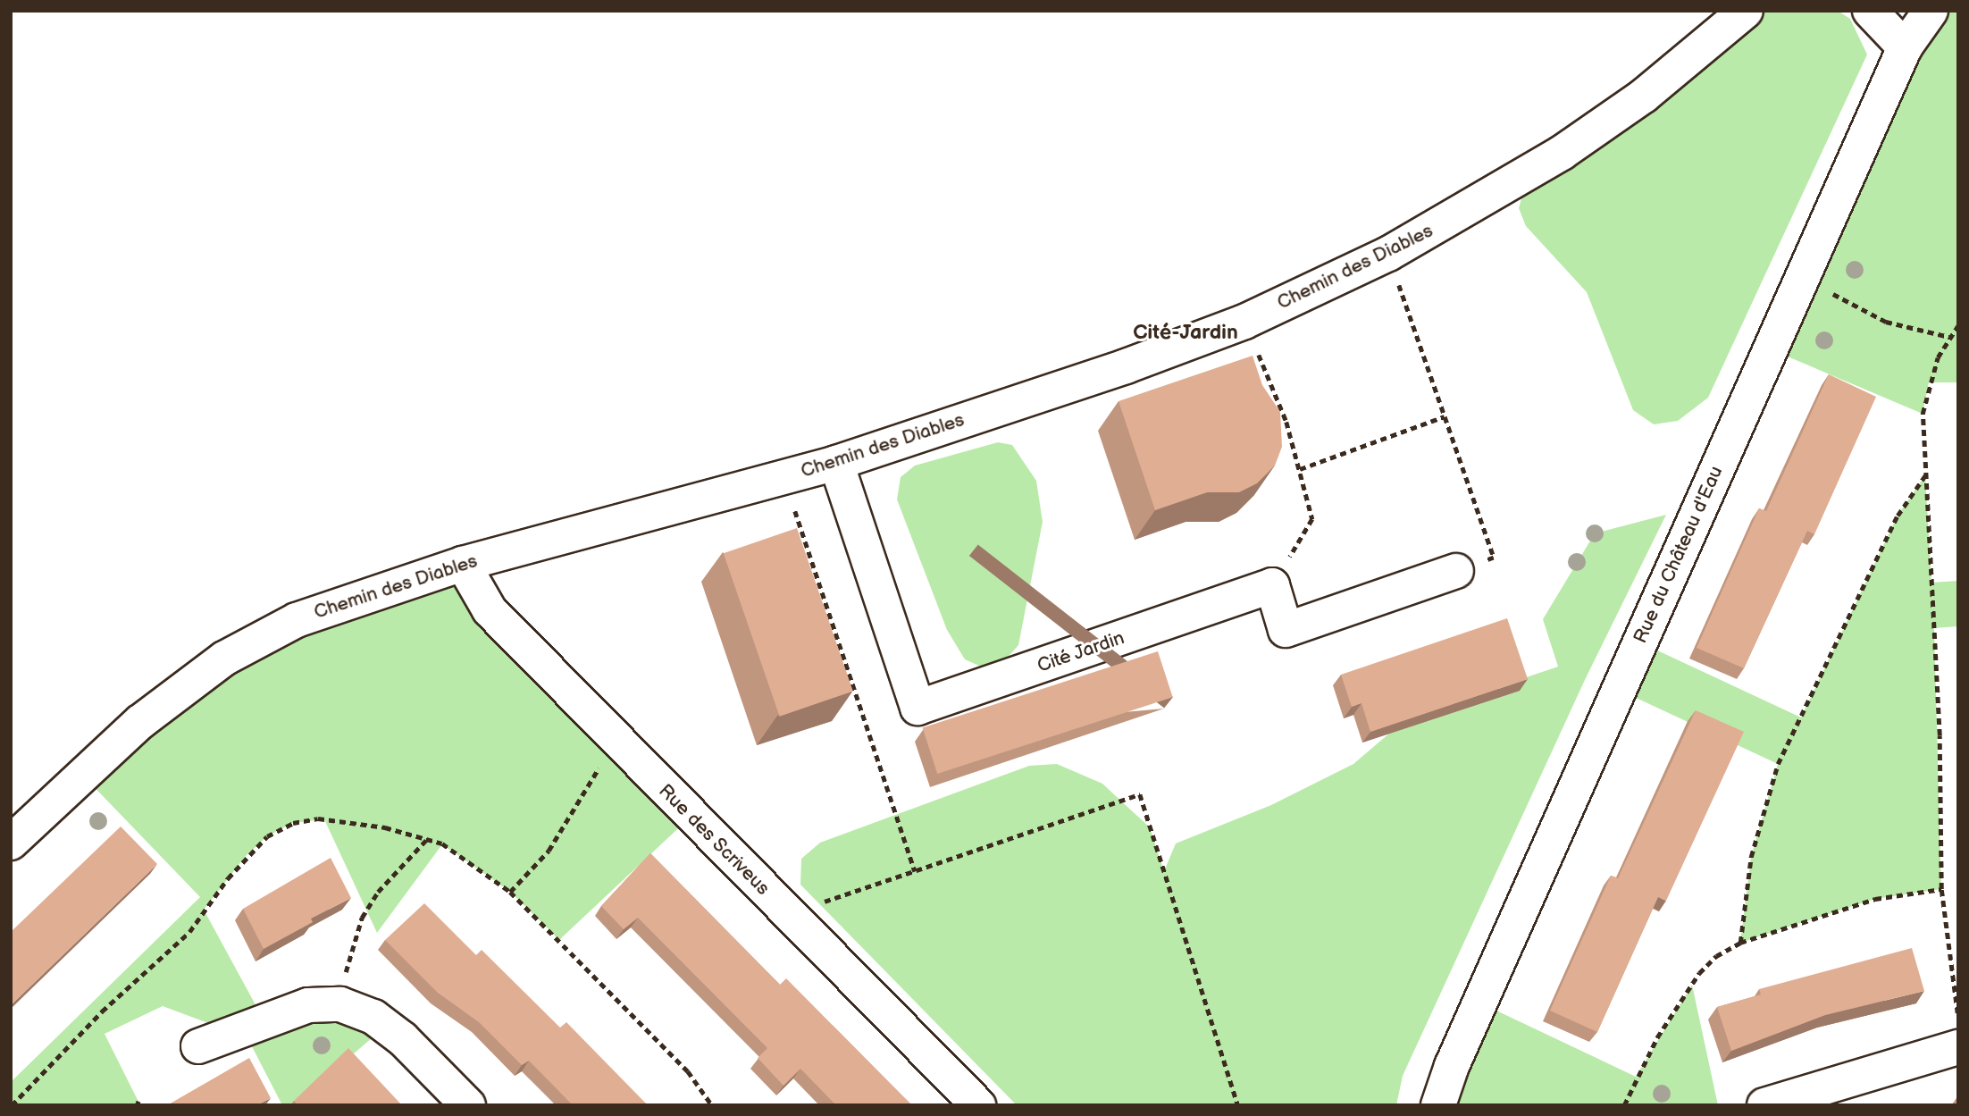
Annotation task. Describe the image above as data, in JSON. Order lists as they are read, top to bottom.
{
  "streets": {
    "street": [
      "Chemin des Diables",
      "Rue du Château d'Eau",
      "Cité Jardin",
      "Rue des Scriveus"
    ]
  },
  "crossings": [
    ["Chemin des Diables", "Cité Jardin"],
    ["Chemin des Diables", "Rue des Scriveus"]
  ],
  "districts": ["Cité-Jardin"]
}
